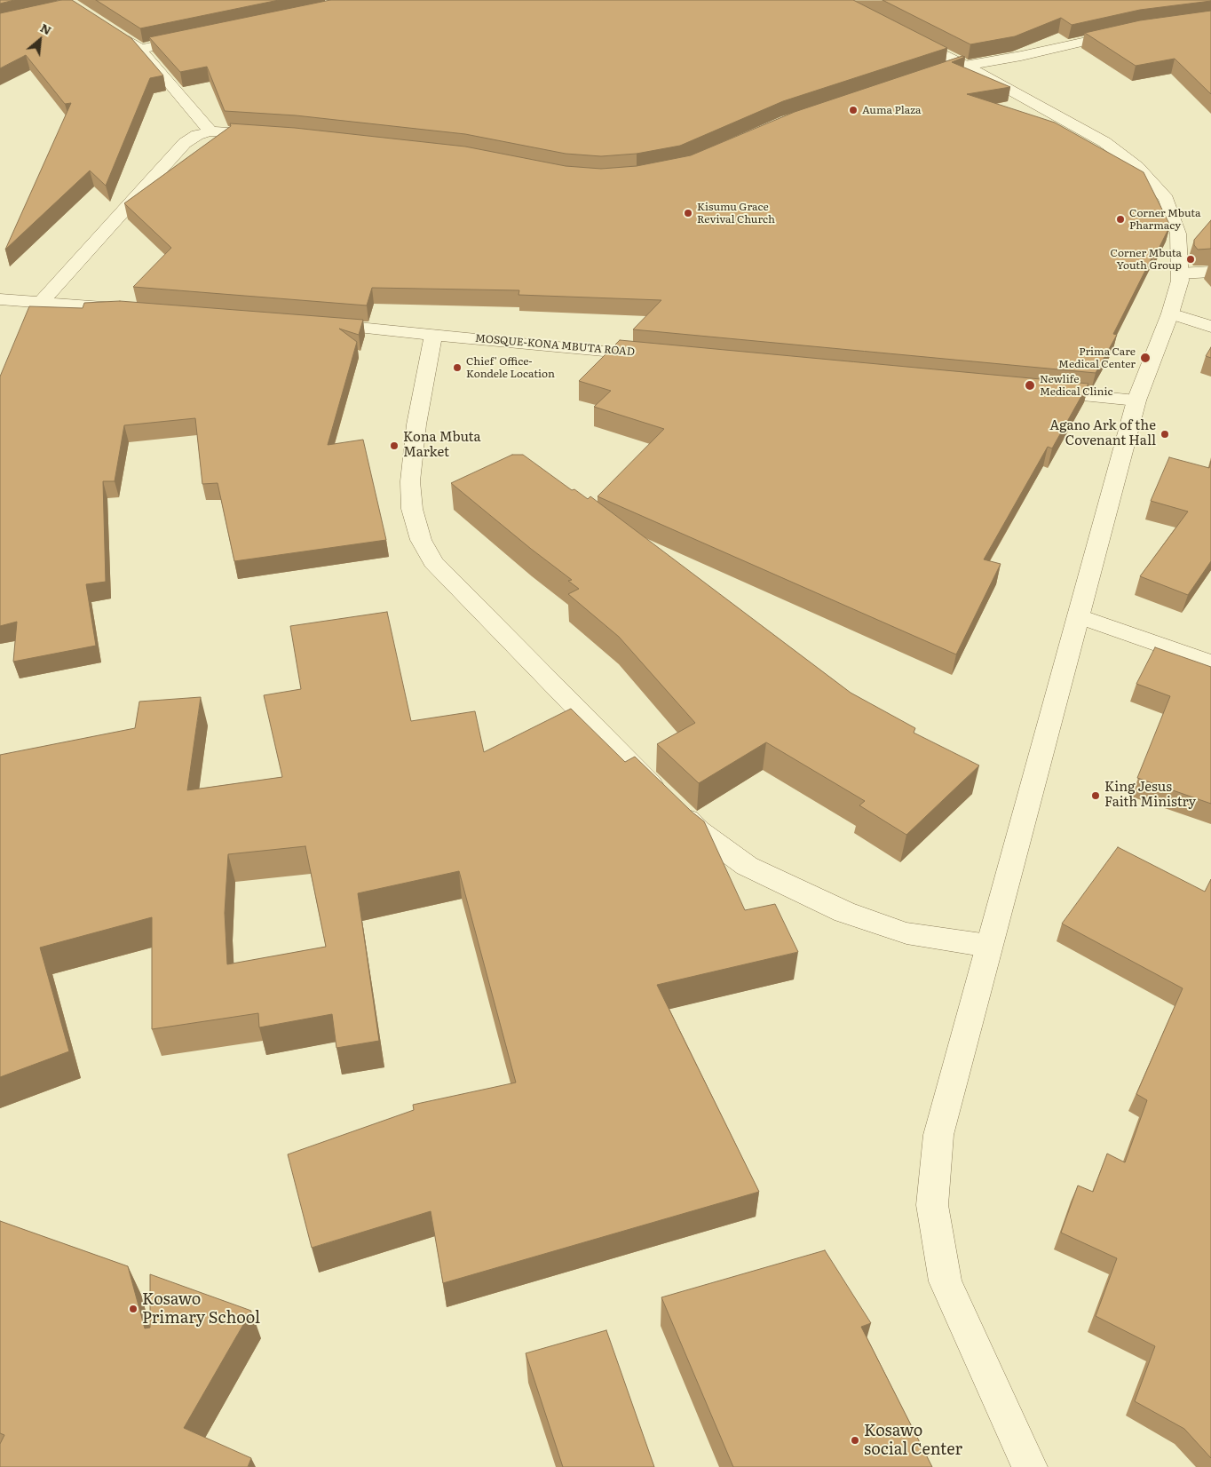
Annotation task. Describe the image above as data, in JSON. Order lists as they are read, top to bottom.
{
  "streets": {
    "street": ["MOSQUE-KONA MBUTA ROAD"]
  },
  "places": [
    "Auma Plaza",
    "Kisumu Grace Revival Church",
    "Corner Mbuta Pharmacy",
    "Corner Mbuta Youth Group",
    "Prima Care Medical Center",
    "Chief' Office- Kondele Location",
    "Newlife Medical Clinic",
    "Agano Ark of the Covenant Hall",
    "Kona Mbuta Market",
    "King Jesus Faith Ministry",
    "Kosawo Primary School",
    "Kosawo social Center"
  ],
  "north": "top right"
}
